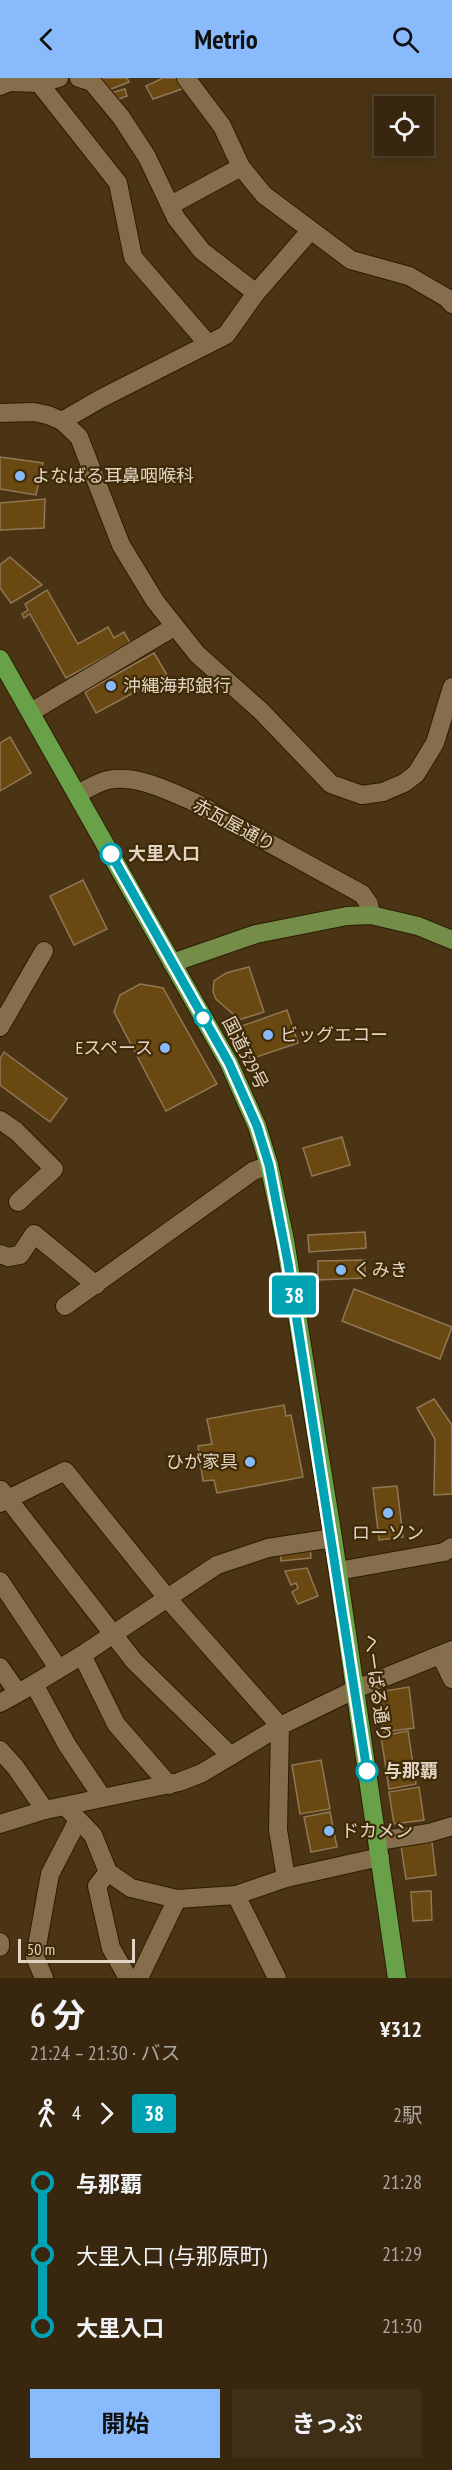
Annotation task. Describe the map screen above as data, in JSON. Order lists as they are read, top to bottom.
{
  "streets": {
    "highway": ["国道329号", "へーばる通り"],
    "street": ["赤瓦屋通り"]
  },
  "crossings": [
    ["赤瓦屋通り", "国道329号"],
    ["国道329号", "へーばる通り"]
  ],
  "places": [
    "よなばる耳鼻咽喉科",
    "沖縄海邦銀行",
    "大里入口",
    "ビッグエコー",
    "Eスペース",
    "くみき",
    "ひが家具",
    "ローソン",
    "与那覇",
    "ドカメン"
  ],
  "lines": ["bus line 38"],
  "scale_bar": "50 m",
  "page": {
    "header": "Metrio",
    "on_map": "38",
    "scale": "50 m",
    "heading": ["6 分", "21:24 – 21:30 · バス", "¥312"],
    "legs": ["4", "38", "2駅"],
    "list": [
      {
        "name": "与那覇",
        "value": "21:28"
      },
      {
        "name": "大里入口 (与那原町)",
        "value": "21:29"
      },
      {
        "name": "大里入口",
        "value": "21:30"
      }
    ],
    "buttons": ["開始", "きっぷ"]
  }
}
